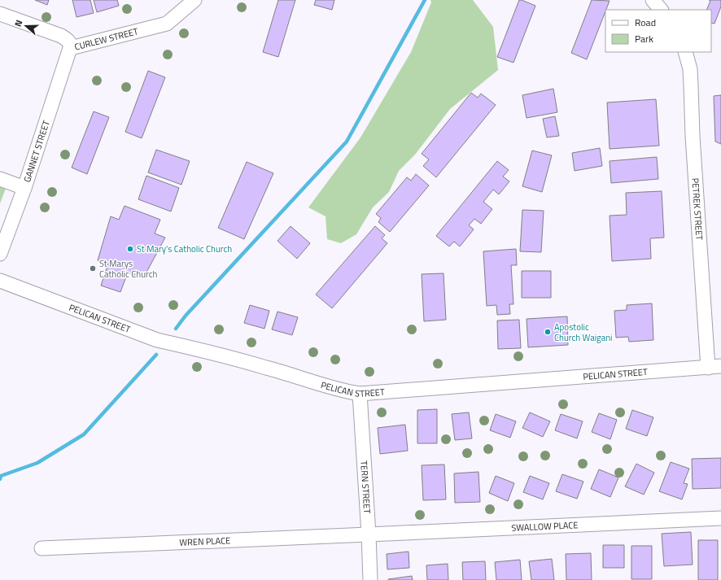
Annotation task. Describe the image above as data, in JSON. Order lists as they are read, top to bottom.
{
  "streets": {
    "street": [
      "CURLEW STREET",
      "GANNET STREET",
      "PETREK STREET",
      "PELICAN STREET",
      "TERN STREET",
      "SWALLOW PLACE",
      "WREN PLACE"
    ]
  },
  "crossings": [
    ["CURLEW STREET", "GANNET STREET"],
    ["PETREK STREET", "PELICAN STREET"],
    ["PELICAN STREET", "TERN STREET"],
    ["TERN STREET", "SWALLOW PLACE"],
    ["TERN STREET", "WREN PLACE"],
    ["SWALLOW PLACE", "WREN PLACE"]
  ],
  "places": ["St Mary's Catholic Church", "St Marys Catholic Church", "Apostolic Church Waigani"],
  "legend": ["Road", "Park"],
  "north": "left"
}
